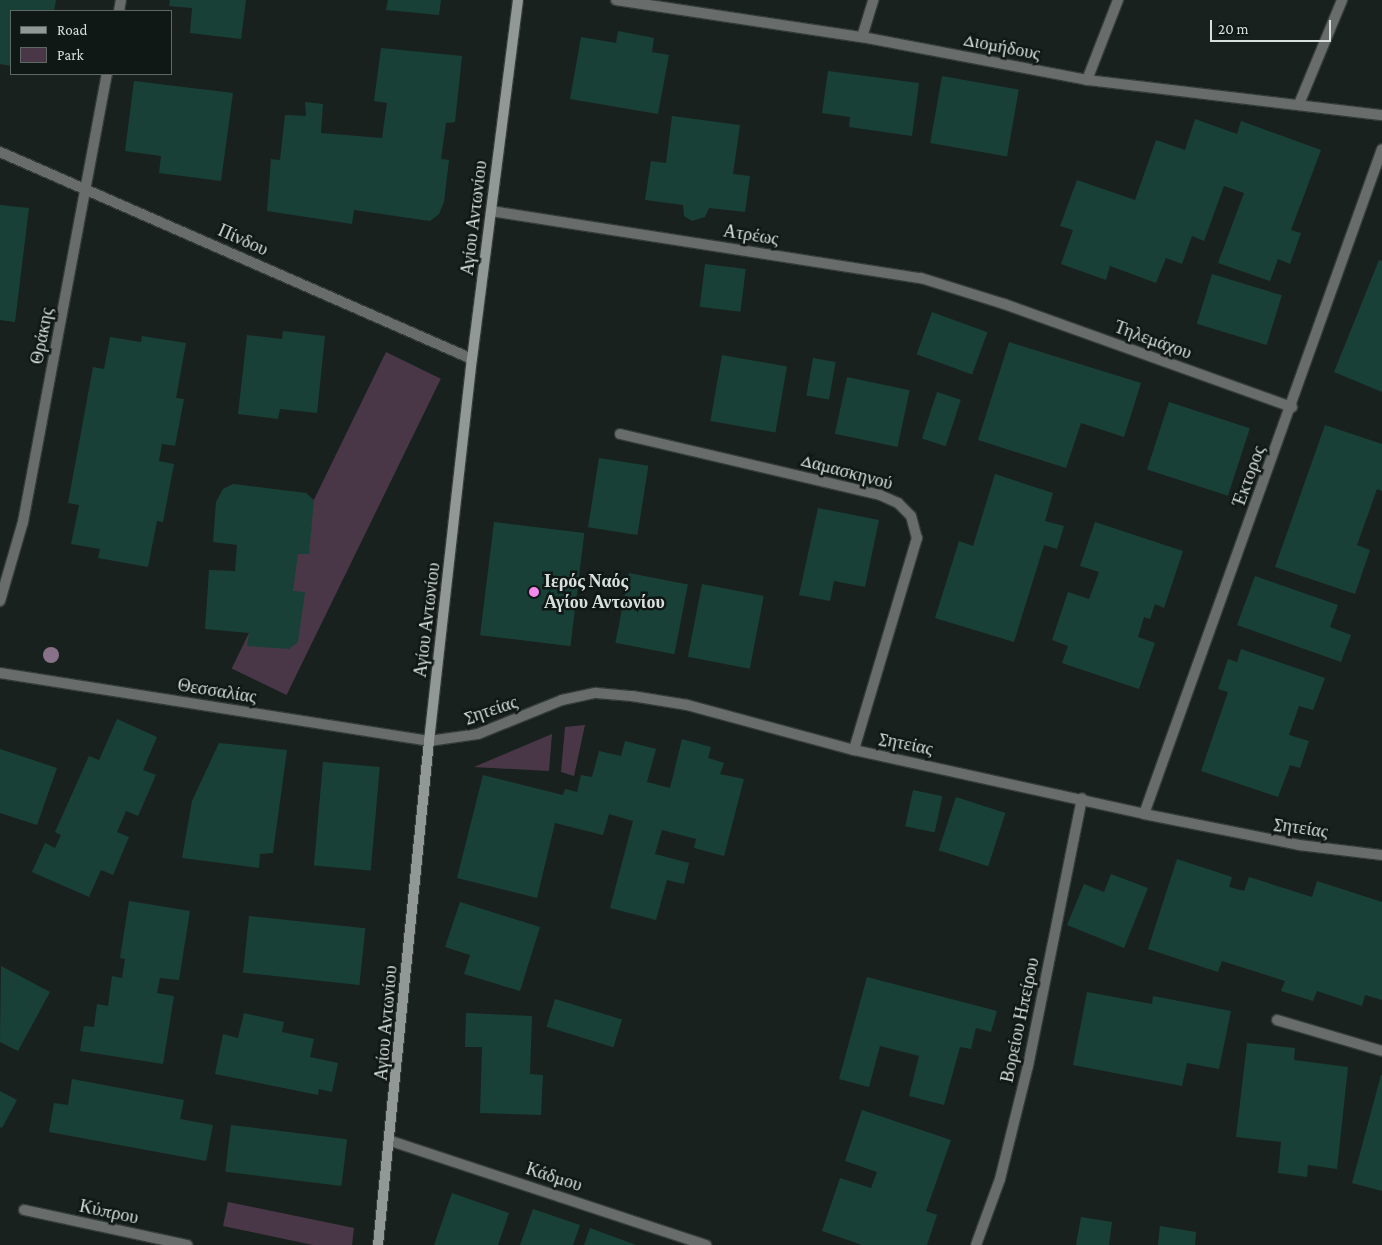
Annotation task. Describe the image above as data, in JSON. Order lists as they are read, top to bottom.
{
  "streets": {
    "street": [
      "Διομήδους",
      "Αγίου Αντωνίου",
      "Ατρέως",
      "Πίνδου",
      "Θράκης",
      "Τηλεμάχου",
      "Δαμασκηνού",
      "Έκτορος",
      "Θεσσαλίας",
      "Σητείας",
      "Βορείου Ηπείρου",
      "Κάδμου",
      "Κύπρου"
    ]
  },
  "crossings": [
    ["Αγίου Αντωνίου", "Ατρέως"],
    ["Αγίου Αντωνίου", "Πίνδου"],
    ["Αγίου Αντωνίου", "Θεσσαλίας"],
    ["Αγίου Αντωνίου", "Σητείας"],
    ["Αγίου Αντωνίου", "Κάδμου"],
    ["Ατρέως", "Τηλεμάχου"],
    ["Πίνδου", "Θράκης"],
    ["Τηλεμάχου", "Έκτορος"],
    ["Δαμασκηνού", "Σητείας"],
    ["Έκτορος", "Σητείας"],
    ["Θεσσαλίας", "Σητείας"],
    ["Σητείας", "Βορείου Ηπείρου"]
  ],
  "places": ["Ιερός Ναός Αγίου Αντωνίου"],
  "legend": ["Road", "Park"],
  "scale_bar": "20 m"
}
